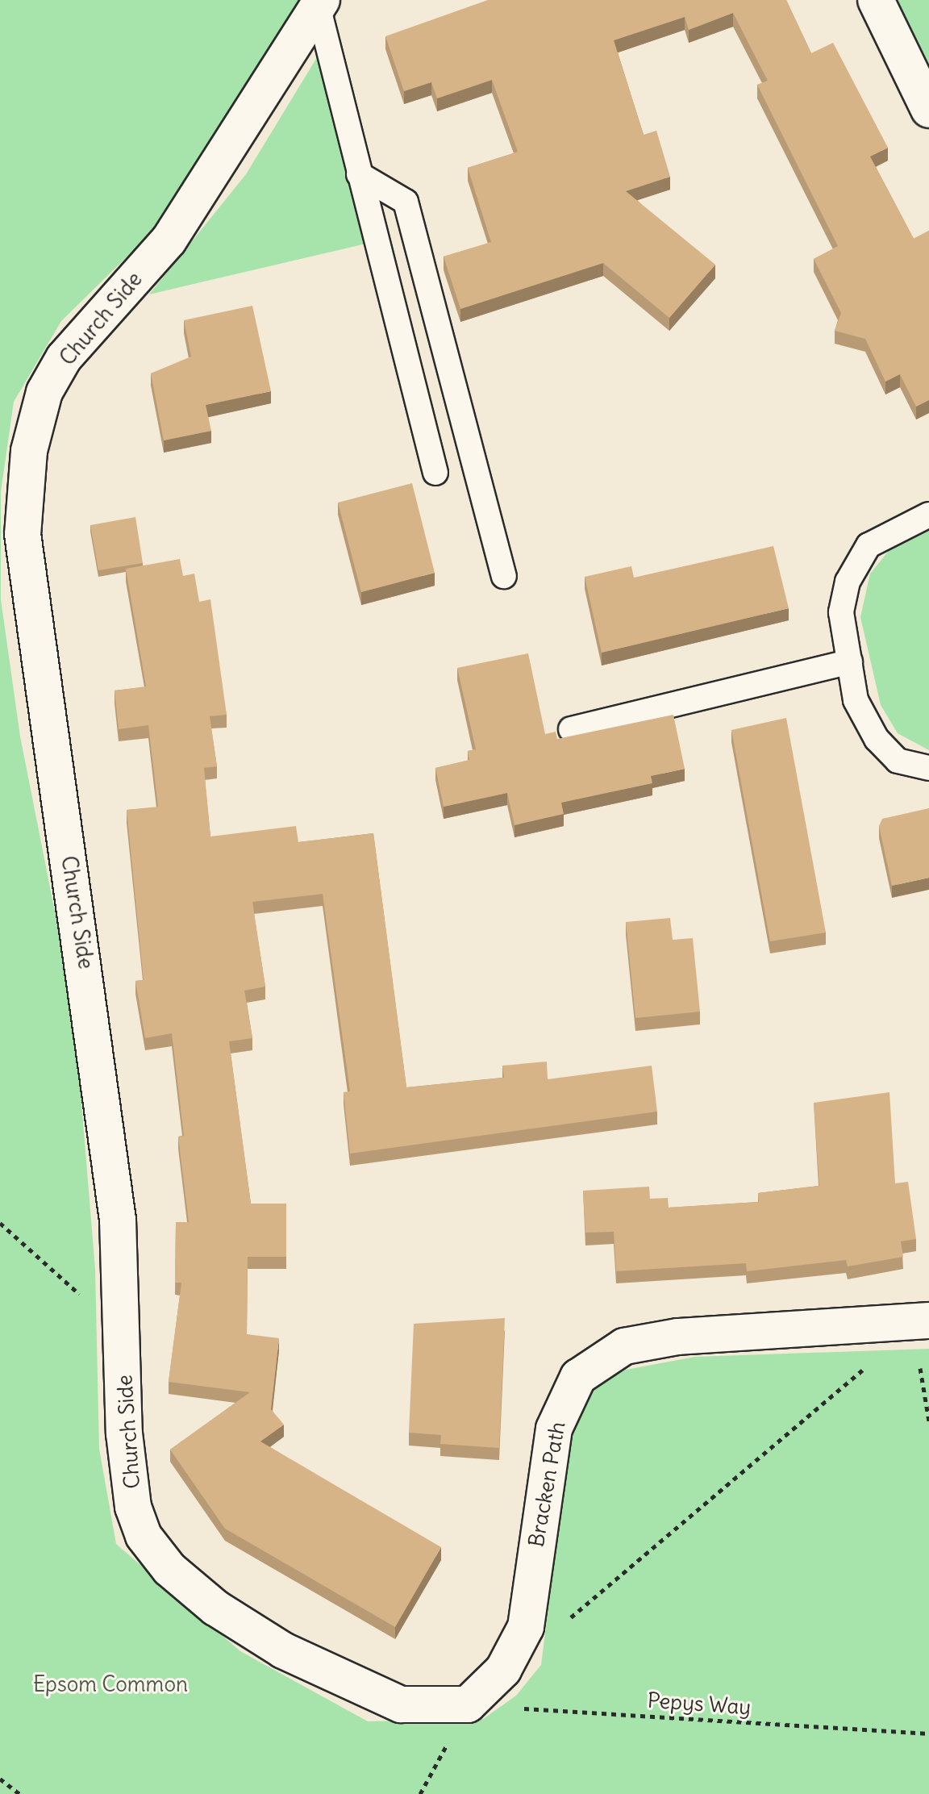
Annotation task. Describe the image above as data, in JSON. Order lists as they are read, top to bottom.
{
  "streets": {
    "street": ["Church Side", "Bracken Path"],
    "path": ["Pepys Way"]
  },
  "crossings": [
    ["Church Side", "Bracken Path"],
    ["Church Side", "Pepys Way"],
    ["Bracken Path", "Pepys Way"]
  ],
  "parks": ["Epsom Common"]
}
